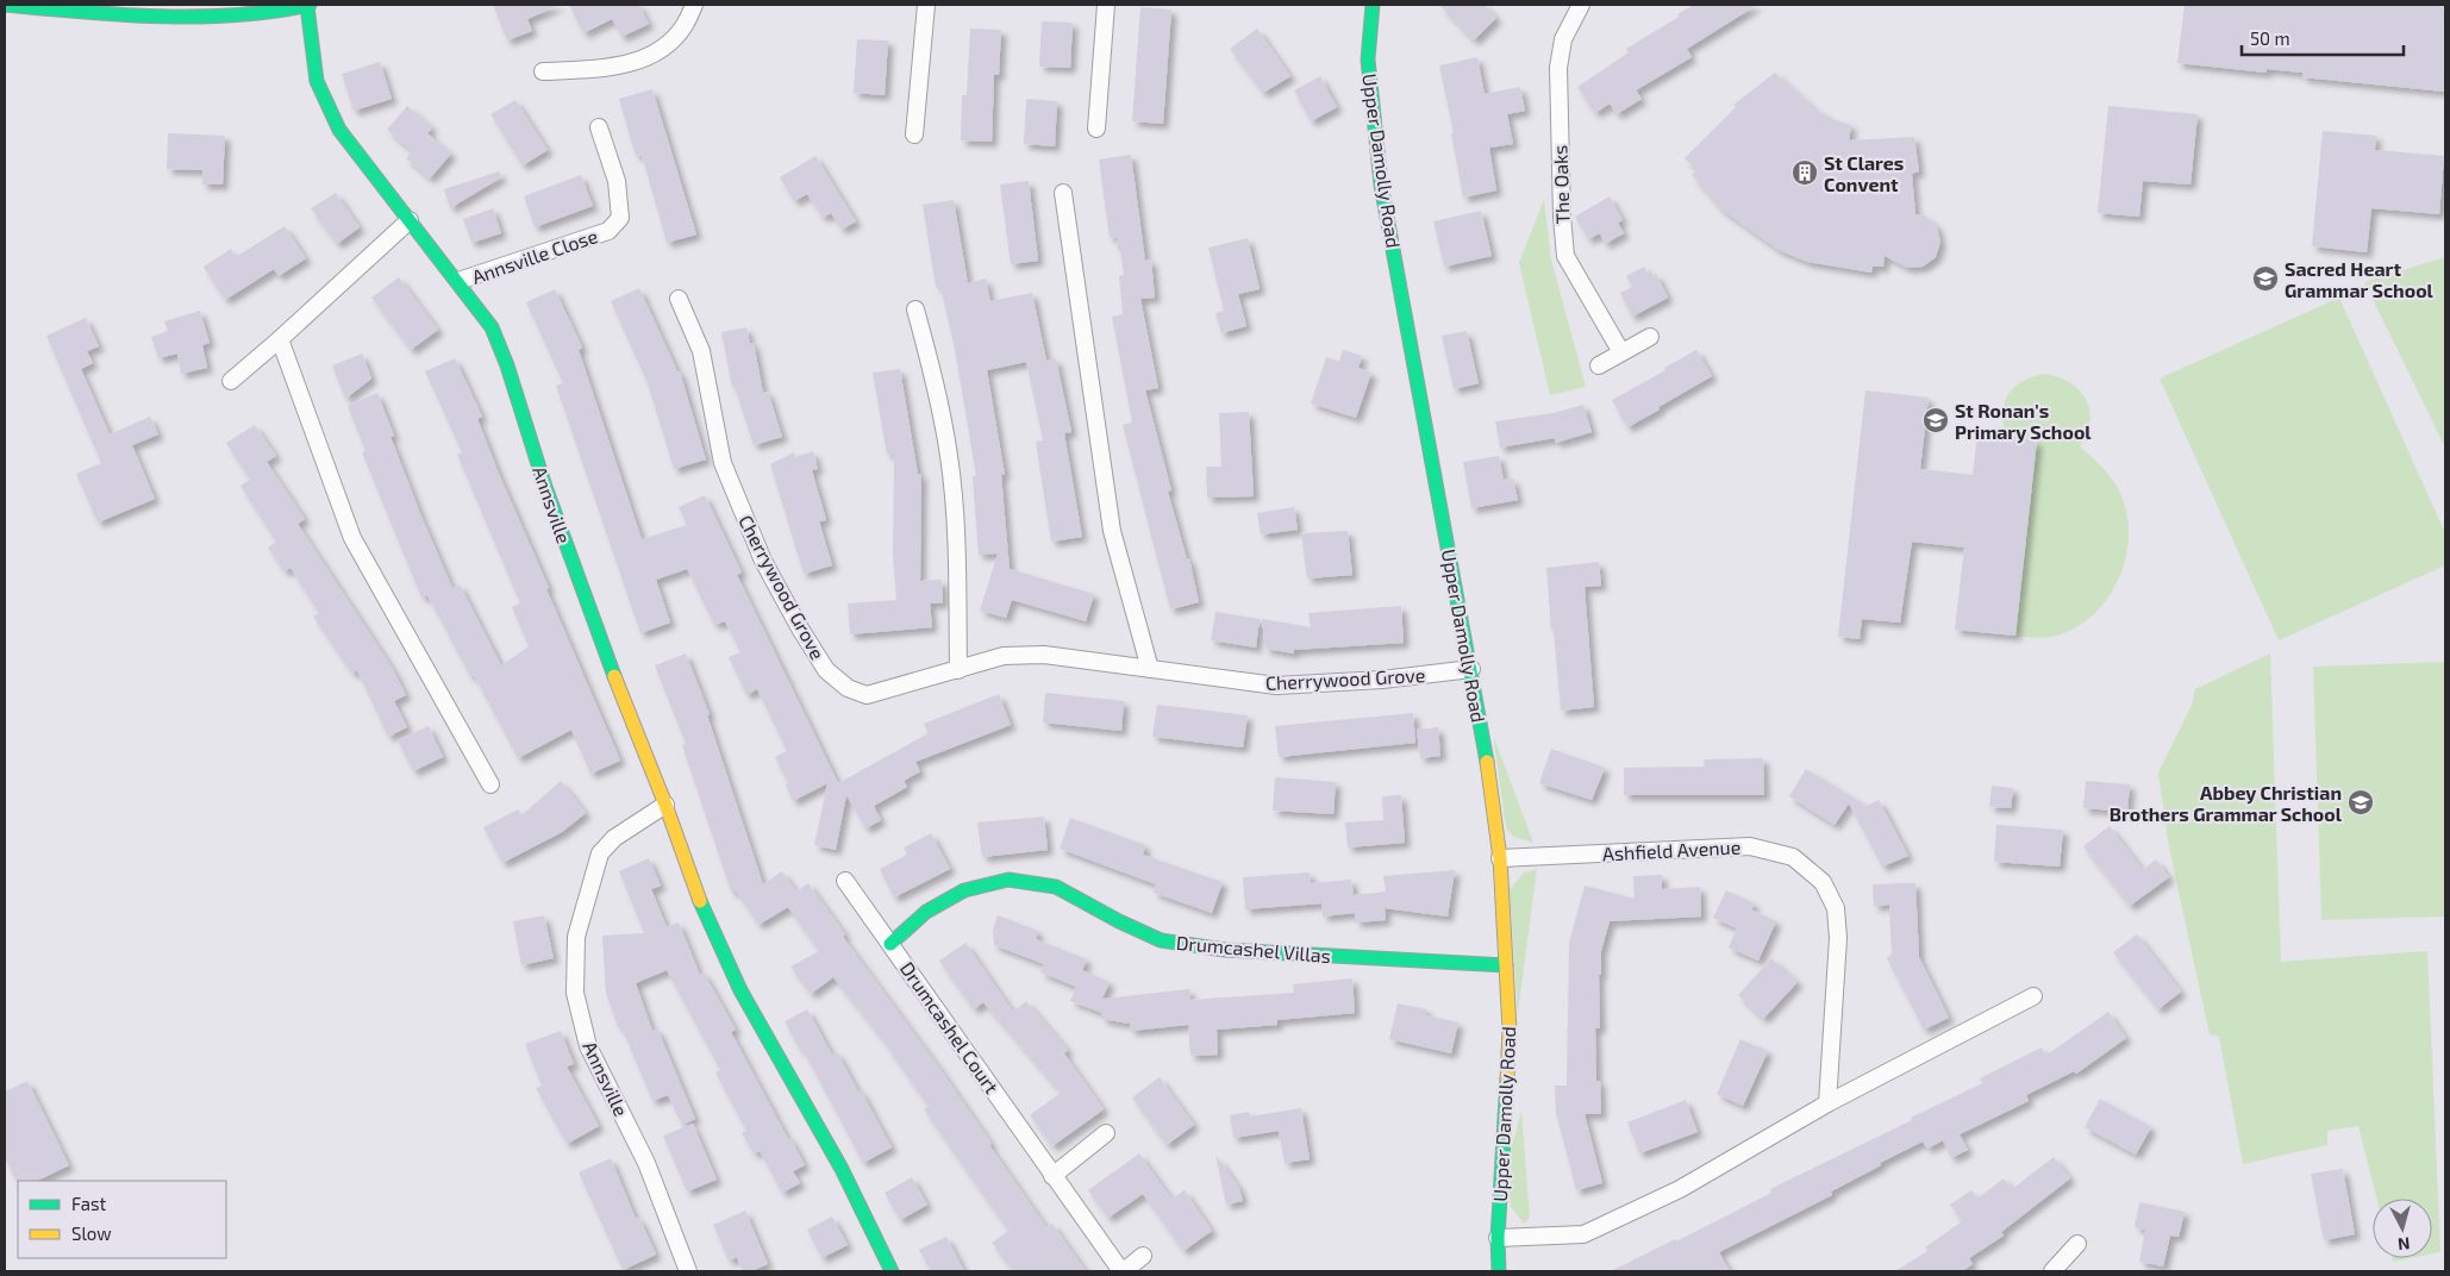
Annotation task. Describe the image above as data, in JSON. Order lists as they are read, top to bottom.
{
  "streets": {
    "street": [
      "Upper Damolly Road",
      "The Oaks",
      "Annsville Close",
      "Annsville",
      "Cherrywood Grove",
      "Ashfield Avenue",
      "Drumcashel Villas",
      "Drumcashel Court"
    ]
  },
  "crossings": [
    ["Upper Damolly Road", "Cherrywood Grove"],
    ["Upper Damolly Road", "Ashfield Avenue"],
    ["Upper Damolly Road", "Drumcashel Villas"],
    ["Annsville Close", "Annsville"],
    ["Drumcashel Villas", "Drumcashel Court"]
  ],
  "places": {
    "building": ["St Clares Convent"],
    "school or university": ["Sacred Heart Grammar School", "St Ronan's Primary School", "Abbey Christian Brothers Grammar School"]
  },
  "legend": ["Fast", "Slow"],
  "scale_bar": "50 m",
  "north": "bottom"
}
